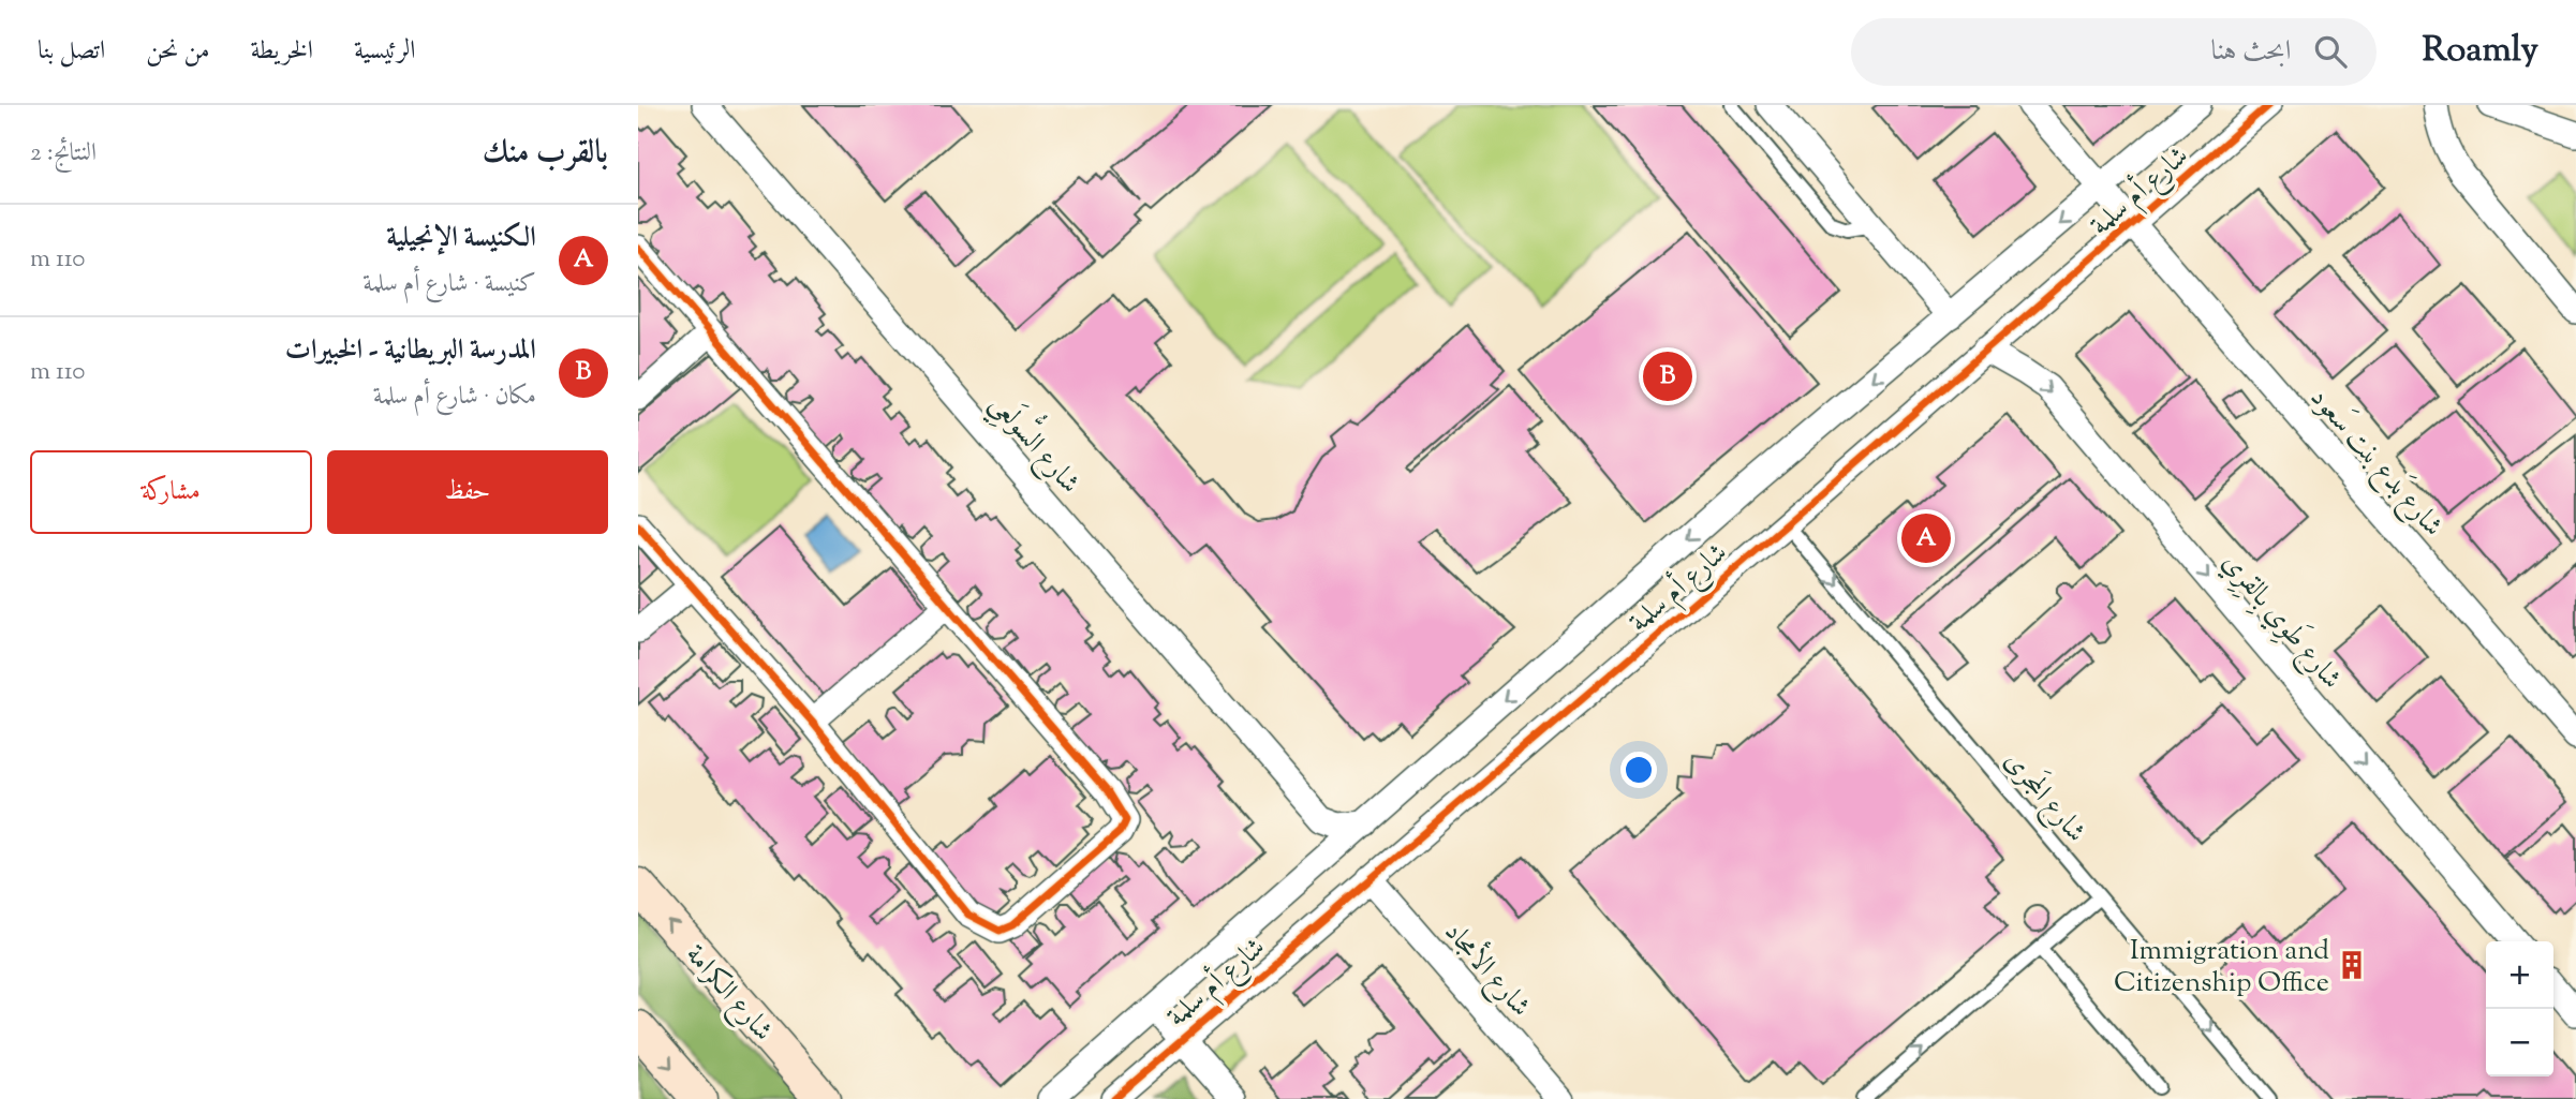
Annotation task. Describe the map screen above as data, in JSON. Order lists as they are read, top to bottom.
{
  "streets": {
    "main road": ["شارع الكرامة"],
    "street": [
      "شارع أم سلمة",
      "شارع السُّولَعِي",
      "شارع بَدع بنت سَعود",
      "شارع طَوِي بِالقِرِي",
      "شارع الأمجاد"
    ],
    "lane": ["شارع المَجرى"]
  },
  "crossings": [
    ["شارع أم سلمة", "شارع بَدع بنت سَعود"],
    ["شارع أم سلمة", "شارع طَوِي بِالقِرِي"],
    ["شارع أم سلمة", "شارع المَجرى"],
    ["شارع أم سلمة", "شارع الأمجاد"]
  ],
  "one_way": ["شارع طَوِي بِالقِرِي", "شارع المَجرى"],
  "places": {
    "building": ["Immigration and Citizenship Office"]
  },
  "page": {
    "header": "Roamly",
    "search": "ابحث هنا",
    "nav": [
      "الرئيسية",
      "الخريطة",
      "من نحن",
      "اتصل بنا"
    ],
    "heading": ["بالقرب منك", "النتائج: 2"],
    "list": [
      {
        "mark": "A",
        "name": "الكنيسة الإنجيلية",
        "note": "كنيسة · شارع أم سلمة",
        "value": "110 m"
      },
      {
        "mark": "B",
        "name": "المدرسة البريطانية - الخبيرات",
        "note": "مكان · شارع أم سلمة",
        "value": "110 m"
      }
    ],
    "pins": ["B", "A"],
    "buttons": ["حفظ", "مشاركة"],
    "map_buttons": ["+", "−"]
  }
}
